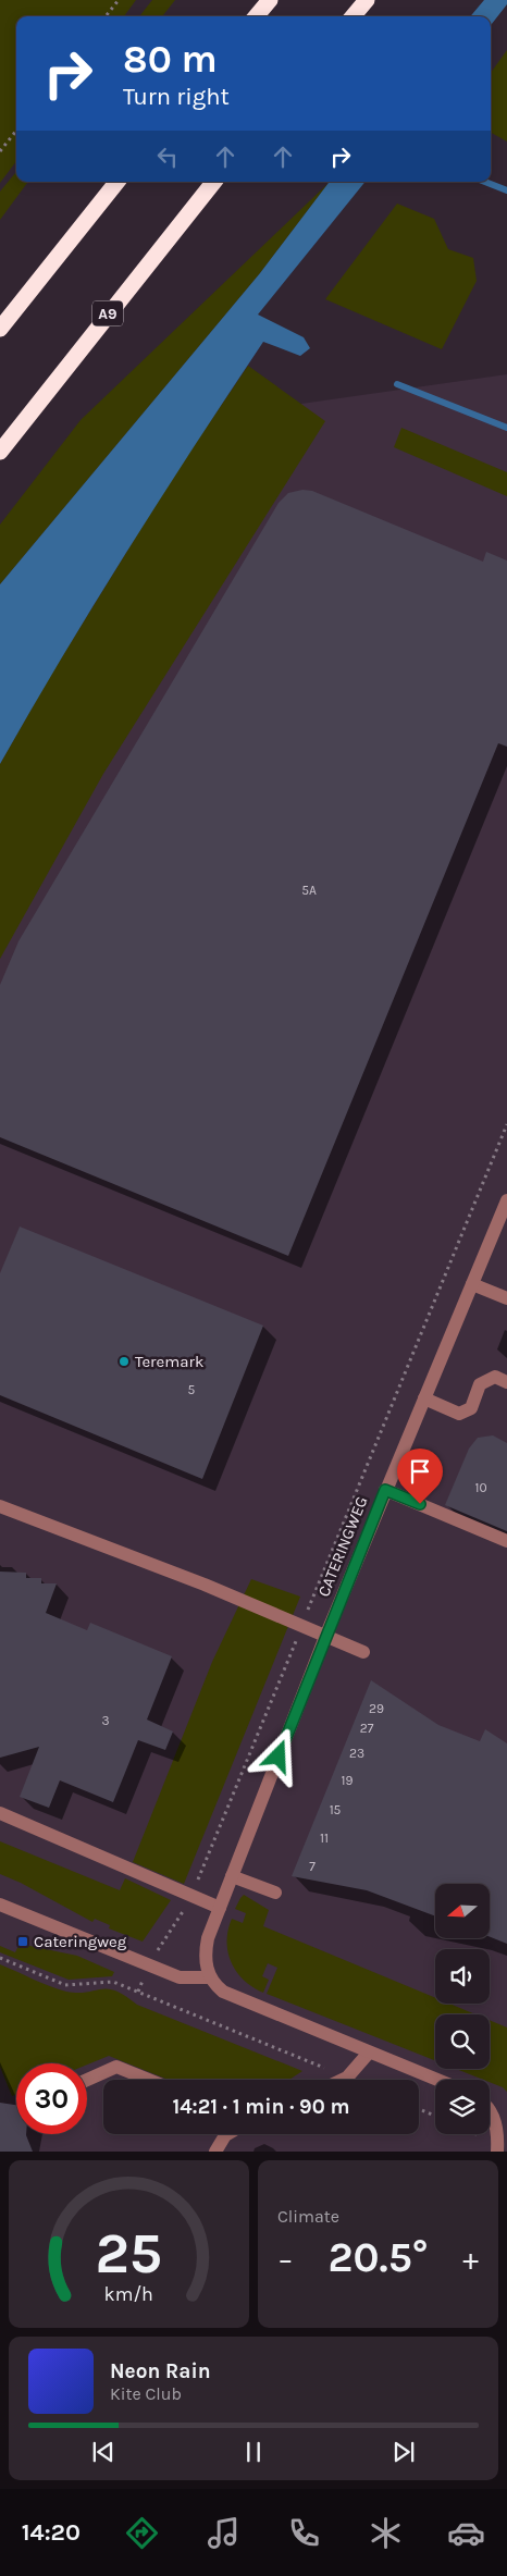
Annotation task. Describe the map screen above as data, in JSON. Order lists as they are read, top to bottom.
{
  "streets": {
    "highway": ["A9"],
    "street": ["CATERINGWEG"]
  },
  "places": {
    "other": ["Teremark"],
    "transit": ["Cateringweg"]
  },
  "house_numbers": [
    "5A",
    "5",
    "10",
    "29",
    "3",
    "27",
    "23",
    "19",
    "15",
    "11",
    "7"
  ],
  "north": "left",
  "page": {
    "turn": ["80 m", "Turn right"],
    "limit": "30",
    "trip": "14:21 · 1 min · 90 m",
    "tile": "Climate",
    "heat": ["−", "20.5°", "+"],
    "song": ["Neon Rain", "Kite Club"],
    "tabs": "14:20",
    "gauge": ["25", "km/h"]
  }
}
